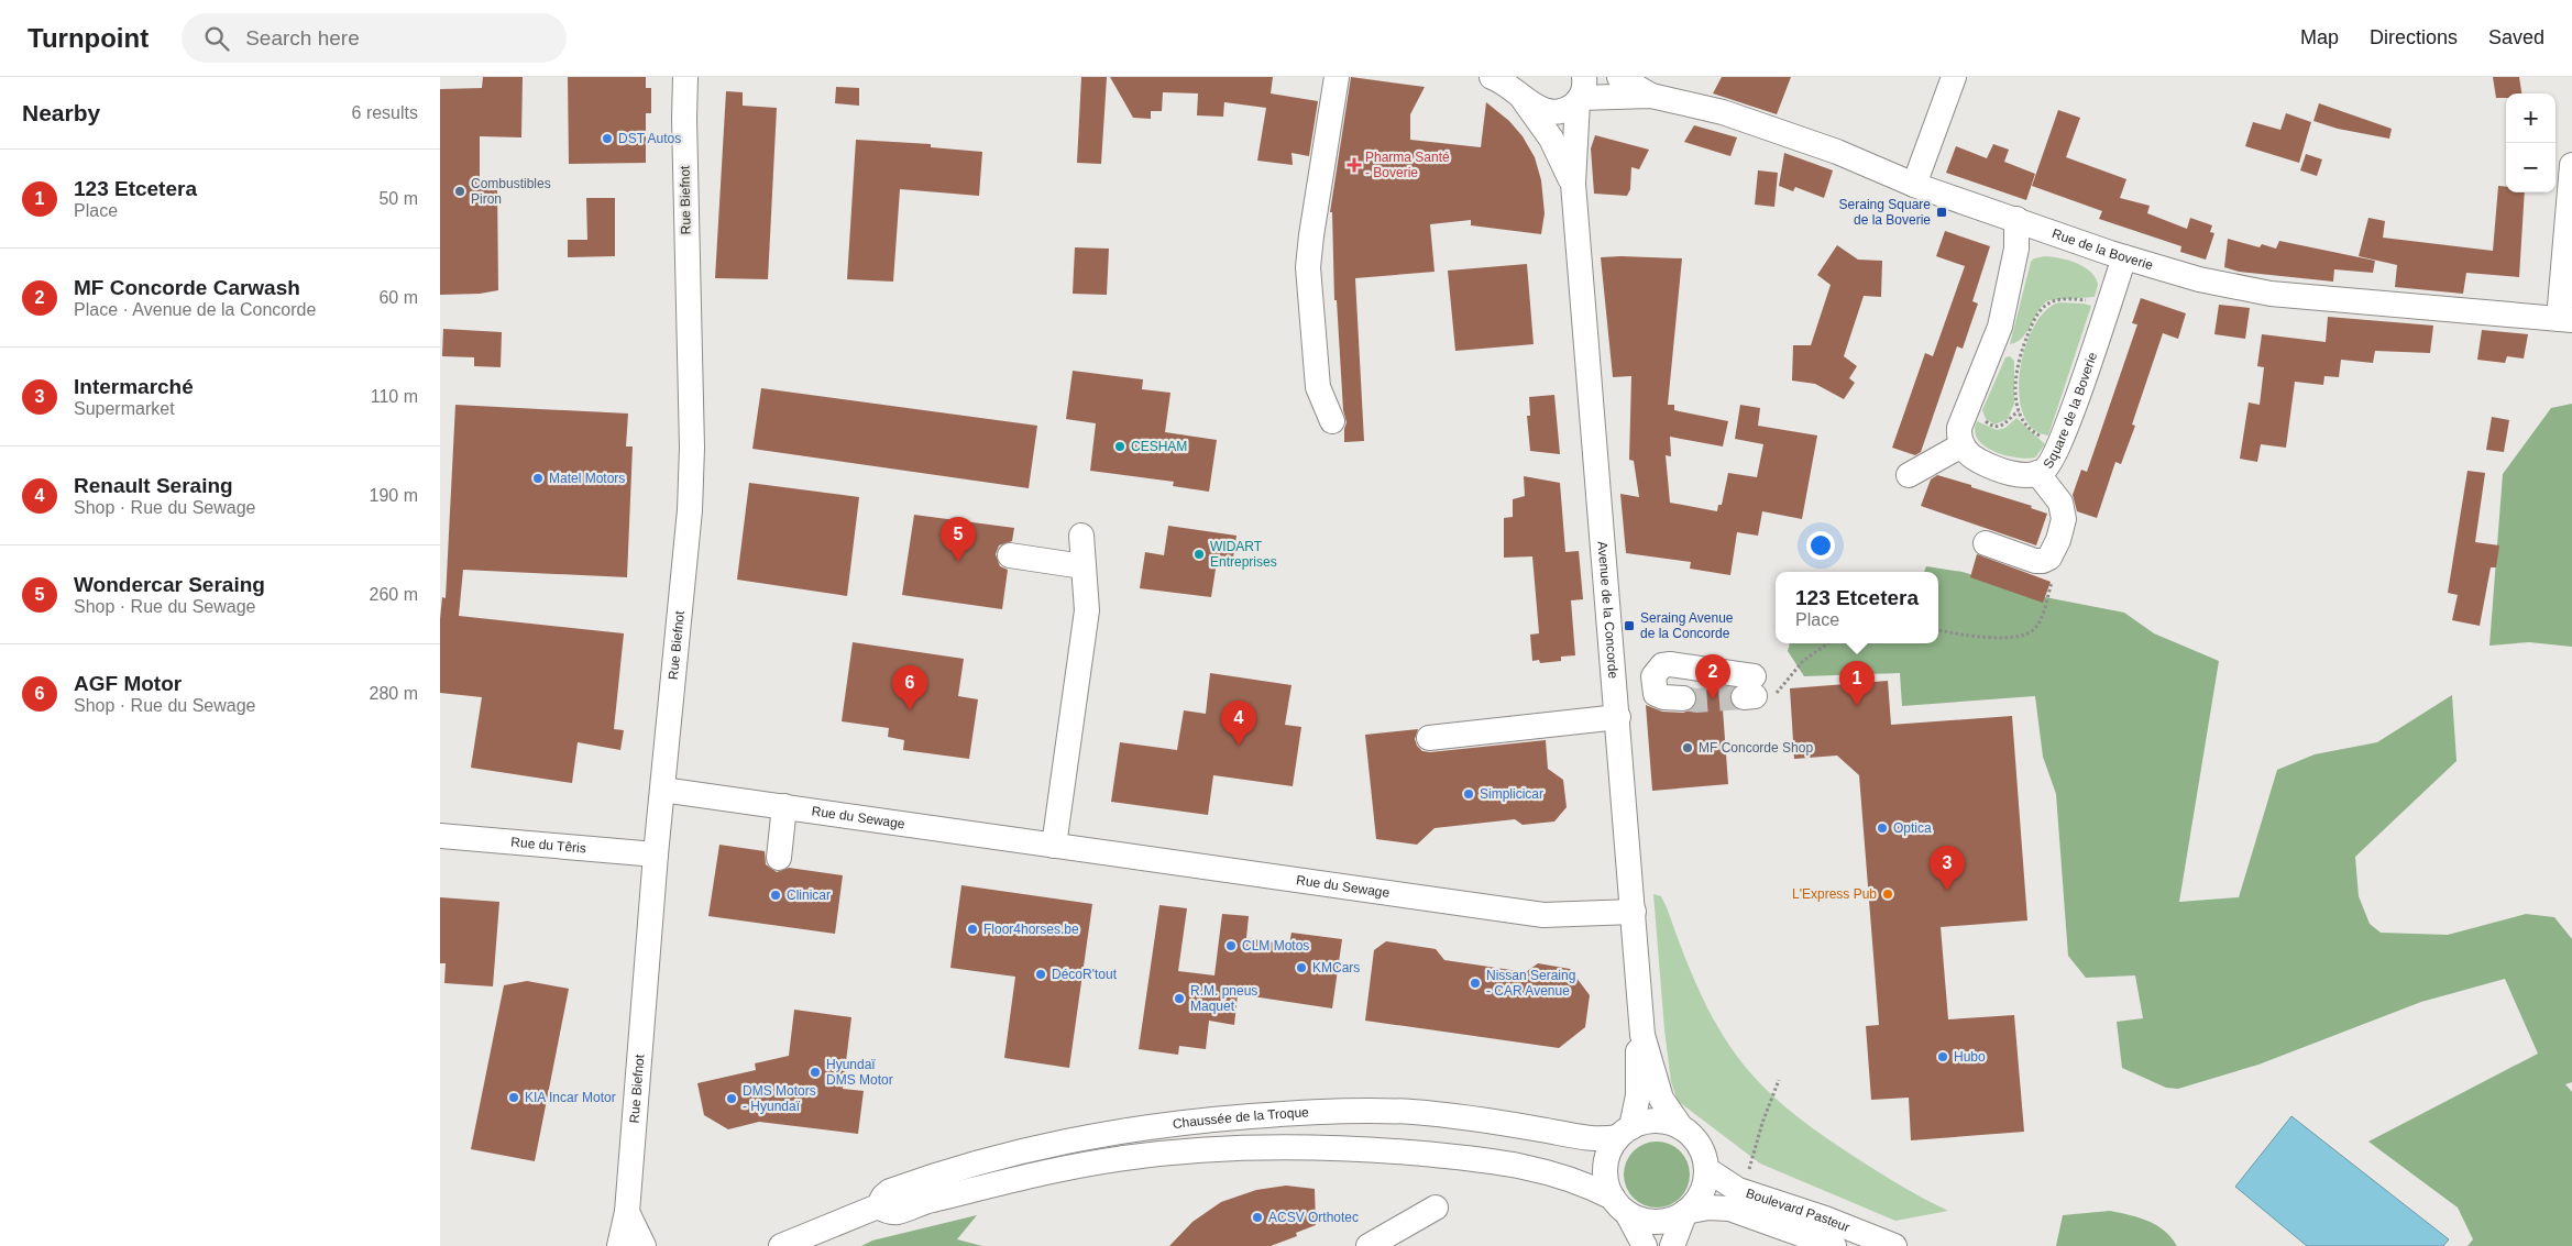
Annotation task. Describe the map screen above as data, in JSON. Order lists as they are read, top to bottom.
{
  "streets": {
    "street": [
      "Rue Biefnot",
      "Rue de la Boverie",
      "Square de la Boverie",
      "Avenue de la Concorde",
      "Rue du Sewage",
      "Rue du Têris",
      "Chaussée de la Troque",
      "Boulevard Pasteur"
    ]
  },
  "crossings": [
    ["Rue Biefnot", "Rue du Sewage"],
    ["Rue Biefnot", "Rue du Têris"],
    ["Rue de la Boverie", "Square de la Boverie"],
    ["Rue de la Boverie", "Avenue de la Concorde"],
    ["Avenue de la Concorde", "Rue du Sewage"],
    ["Avenue de la Concorde", "Chaussée de la Troque"],
    ["Avenue de la Concorde", "Boulevard Pasteur"],
    ["Chaussée de la Troque", "Boulevard Pasteur"]
  ],
  "places": {
    "other": [
      "DST Autos",
      "Combustibles Piron",
      "CESHAM",
      "Matel Motors",
      "WIDART Entreprises",
      "MF Concorde Shop",
      "Simplicicar",
      "Optica",
      "L'Express Pub",
      "Clinicar",
      "Floor4horses.be",
      "CLM Motos",
      "KMCars",
      "DécoR'tout",
      "Nissan Seraing - CAR Avenue",
      "R.M. pneus Maquet",
      "Hubo",
      "Hyundaï DMS Motor",
      "KIA Incar Motor",
      "DMS Motors - Hyundaï",
      "ACSV Orthotec"
    ],
    "health": ["Pharma Santé - Boverie"],
    "transit": ["Seraing Square de la Boverie", "Seraing Avenue de la Concorde"]
  },
  "page": {
    "header": "Turnpoint",
    "search": "Search here",
    "nav": ["Map", "Directions", "Saved"],
    "heading": ["Nearby", "6 results"],
    "map_buttons": ["+", "−"],
    "list": [
      {
        "mark": "1",
        "name": "123 Etcetera",
        "note": "Place",
        "value": "50 m"
      },
      {
        "mark": "2",
        "name": "MF Concorde Carwash",
        "note": "Place · Avenue de la Concorde",
        "value": "60 m"
      },
      {
        "mark": "3",
        "name": "Intermarché",
        "note": "Supermarket",
        "value": "110 m"
      },
      {
        "mark": "4",
        "name": "Renault Seraing",
        "note": "Shop · Rue du Sewage",
        "value": "190 m"
      },
      {
        "mark": "5",
        "name": "Wondercar Seraing",
        "note": "Shop · Rue du Sewage",
        "value": "260 m"
      },
      {
        "mark": "6",
        "name": "AGF Motor",
        "note": "Shop · Rue du Sewage",
        "value": "280 m"
      }
    ],
    "pins": [
      "5",
      "2",
      "1",
      "6",
      "4",
      "3"
    ],
    "popup": ["123 Etcetera", "Place"]
  }
}
